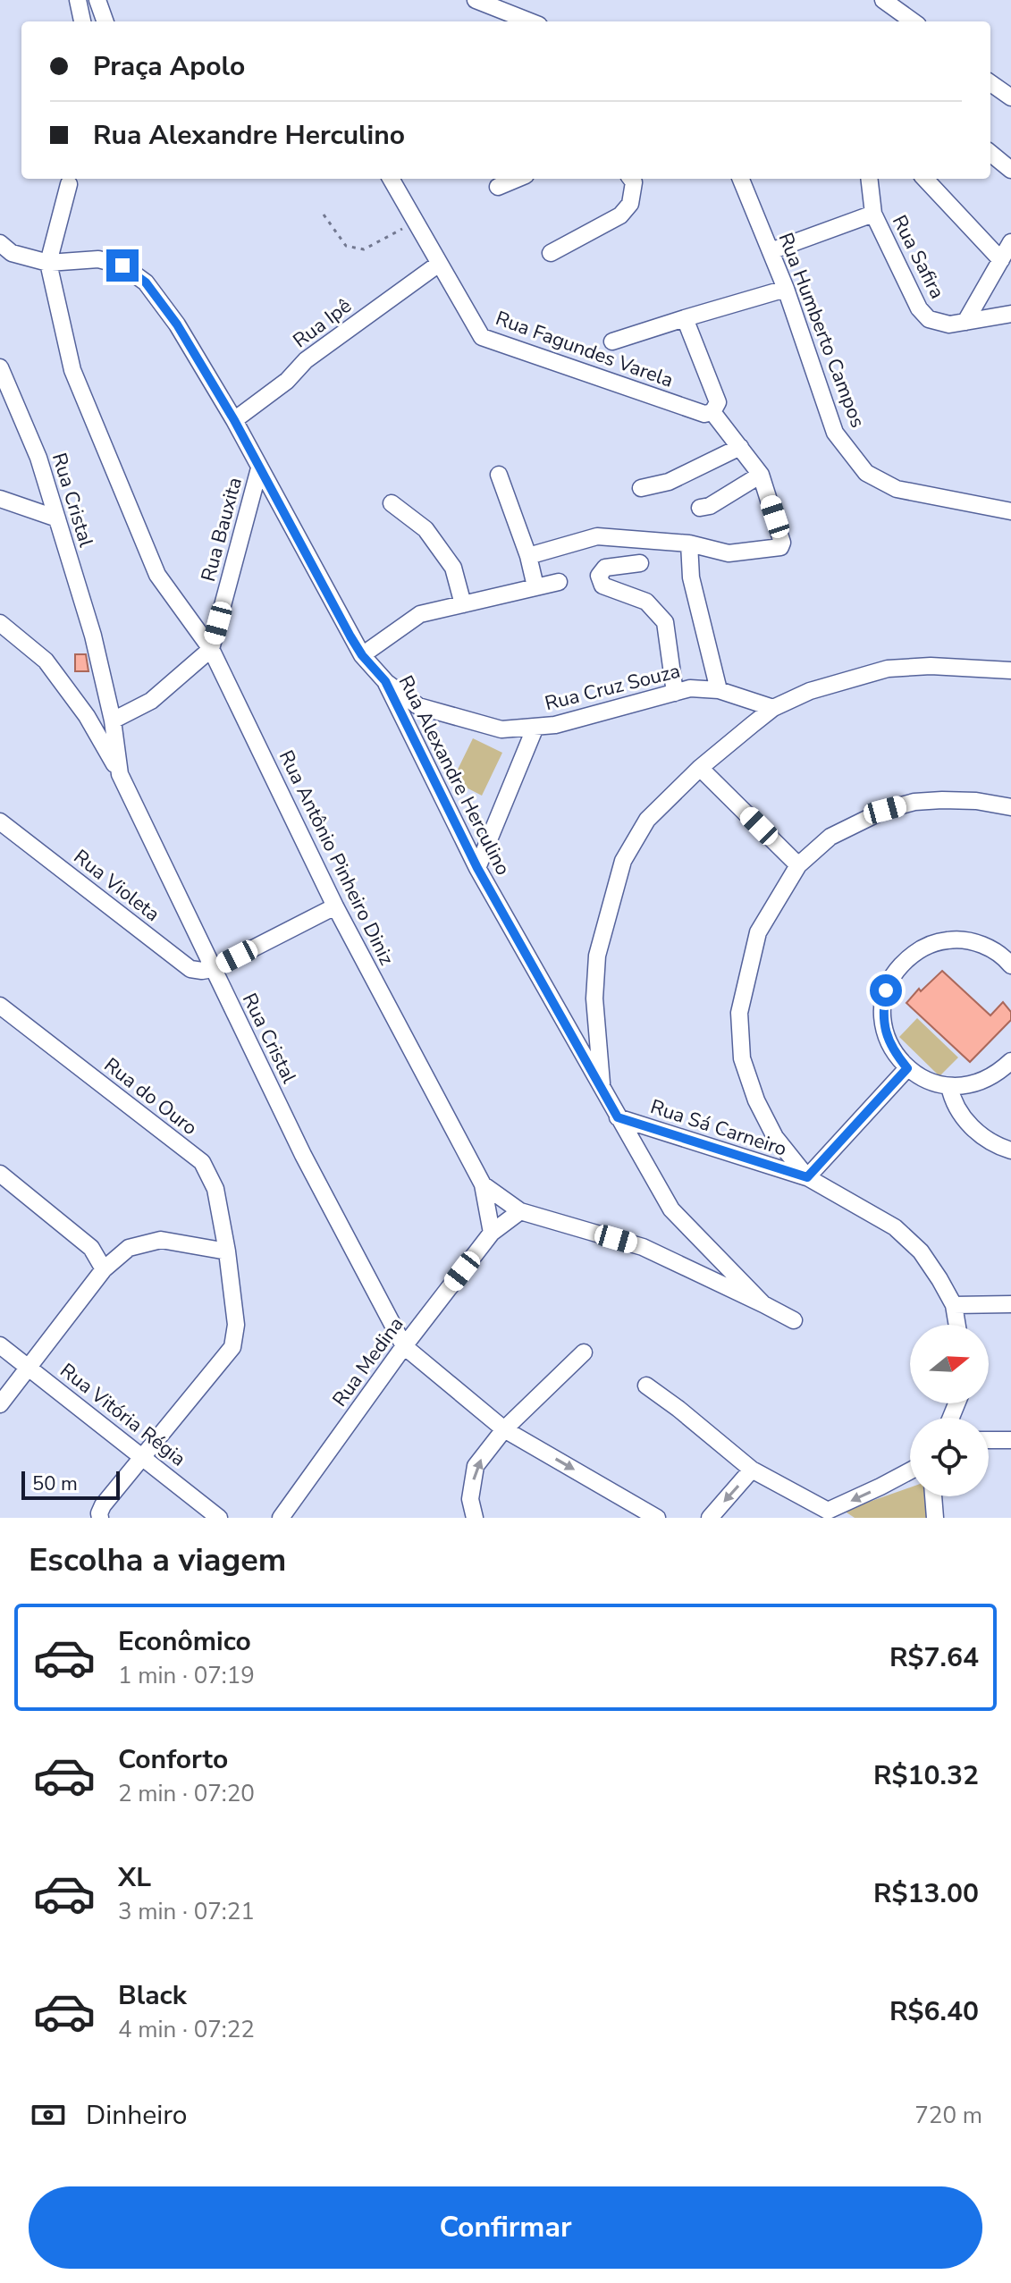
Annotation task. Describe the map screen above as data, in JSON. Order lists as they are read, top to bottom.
{
  "streets": {
    "street": [
      "Rua Safira",
      "Rua Ipê",
      "Rua Humberto Campos",
      "Rua Fagundes Varela",
      "Rua Cristal",
      "Rua Bauxita",
      "Rua Cruz Souza",
      "Rua Alexandre Herculino",
      "Rua Antônio Pinheiro Diniz",
      "Rua Violeta",
      "Rua do Ouro",
      "Rua Sá Carneiro",
      "Rua Medina",
      "Rua Vitória Régia"
    ]
  },
  "crossings": [
    ["Rua Ipê", "Rua Fagundes Varela"],
    ["Rua Ipê", "Rua Alexandre Herculino"],
    ["Rua Humberto Campos", "Rua Fagundes Varela"],
    ["Rua Cristal", "Rua Violeta"],
    ["Rua Cristal", "Rua Medina"],
    ["Rua Bauxita", "Rua Alexandre Herculino"],
    ["Rua Bauxita", "Rua Antônio Pinheiro Diniz"],
    ["Rua Cruz Souza", "Rua Alexandre Herculino"],
    ["Rua Alexandre Herculino", "Rua Antônio Pinheiro Diniz"],
    ["Rua Alexandre Herculino", "Rua Sá Carneiro"],
    ["Rua Antônio Pinheiro Diniz", "Rua Medina"],
    ["Rua do Ouro", "Rua Vitória Régia"]
  ],
  "scale_bar": "50 m",
  "north": "right",
  "page": {
    "banner": ["Praça Apolo", "Rua Alexandre Herculino"],
    "scale": "50 m",
    "heading": "Escolha a viagem",
    "list": [
      {
        "name": "Econômico",
        "note": "1 min · 07:19",
        "value": "R$7.64"
      },
      {
        "name": "Conforto",
        "note": "2 min · 07:20",
        "value": "R$10.32"
      },
      {
        "name": "XL",
        "note": "3 min · 07:21",
        "value": "R$13.00"
      },
      {
        "name": "Black",
        "note": "4 min · 07:22",
        "value": "R$6.40"
      }
    ],
    "pay": ["Dinheiro", "720 m"],
    "buttons": "Confirmar"
  }
}
